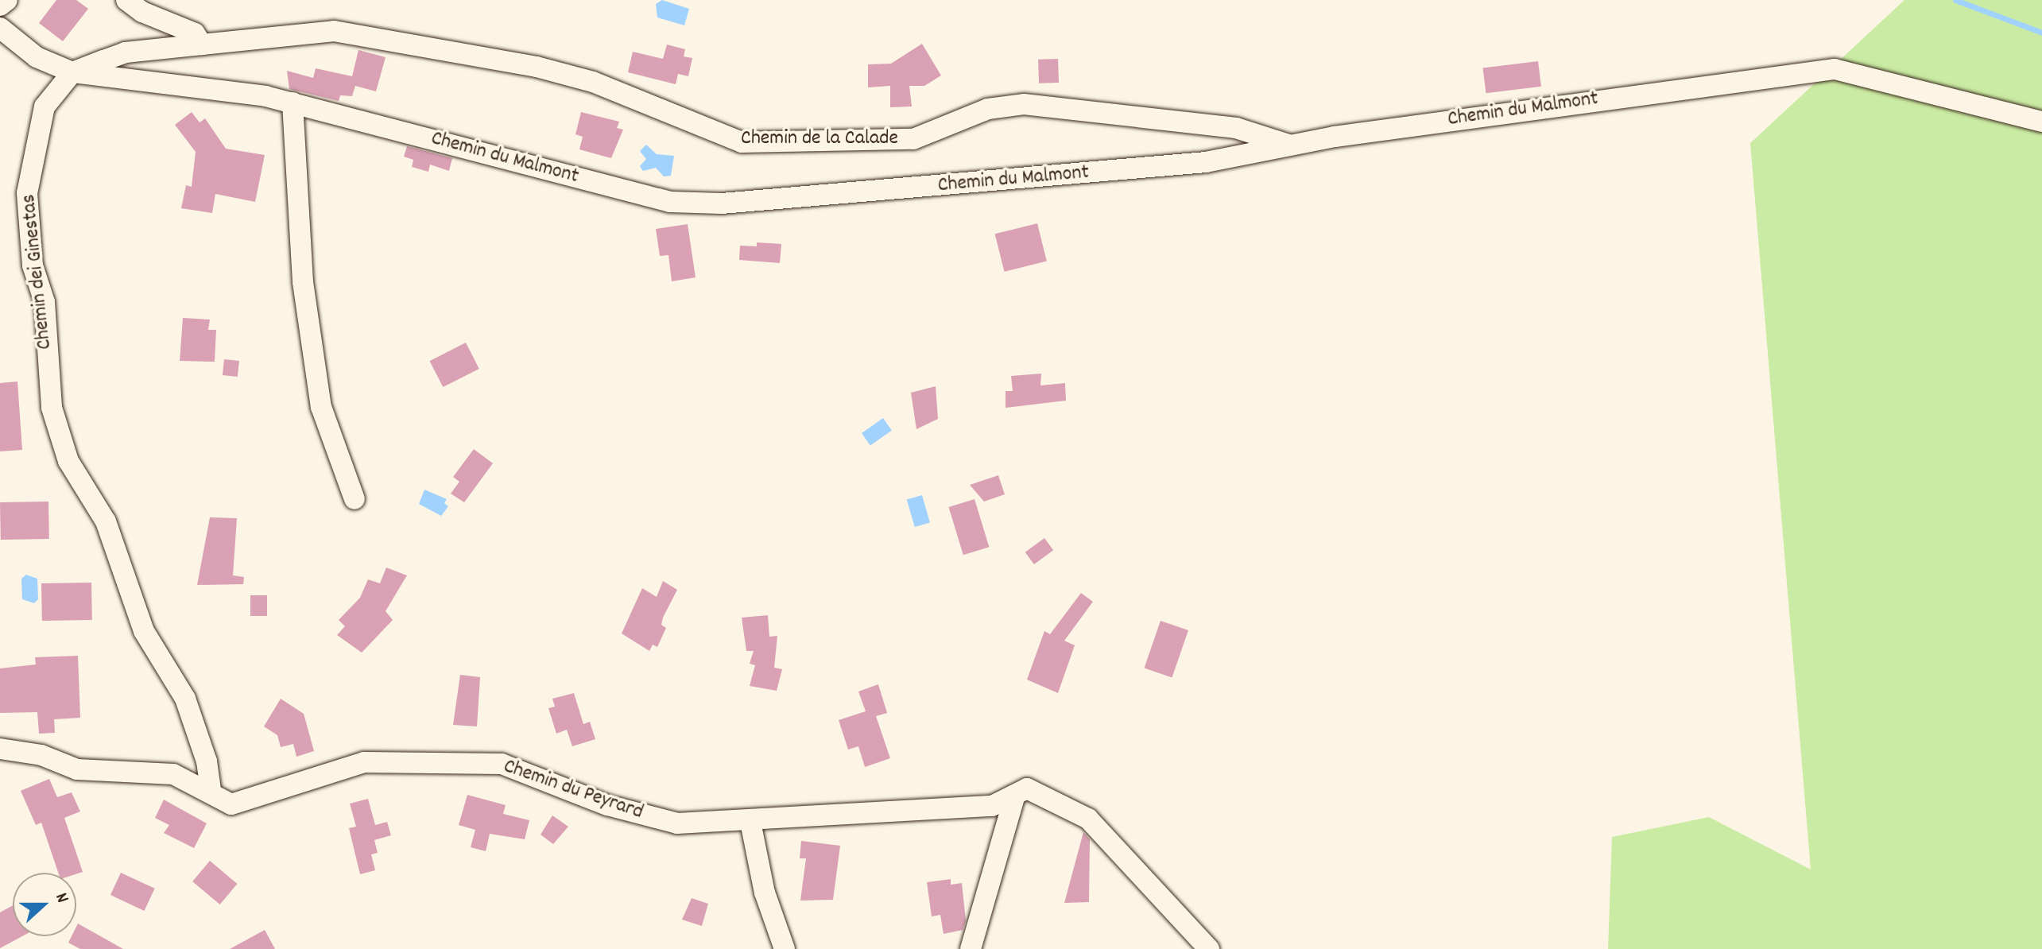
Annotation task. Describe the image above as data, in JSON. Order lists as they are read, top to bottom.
{
  "streets": {
    "street": [
      "Chemin du Malmont",
      "Chemin de la Calade",
      "Chemin dei Ginestas",
      "Chemin du Peyrard"
    ]
  },
  "crossings": [
    ["Chemin du Malmont", "Chemin de la Calade"],
    ["Chemin du Malmont", "Chemin dei Ginestas"],
    ["Chemin de la Calade", "Chemin dei Ginestas"],
    ["Chemin dei Ginestas", "Chemin du Peyrard"]
  ],
  "north": "right"
}
